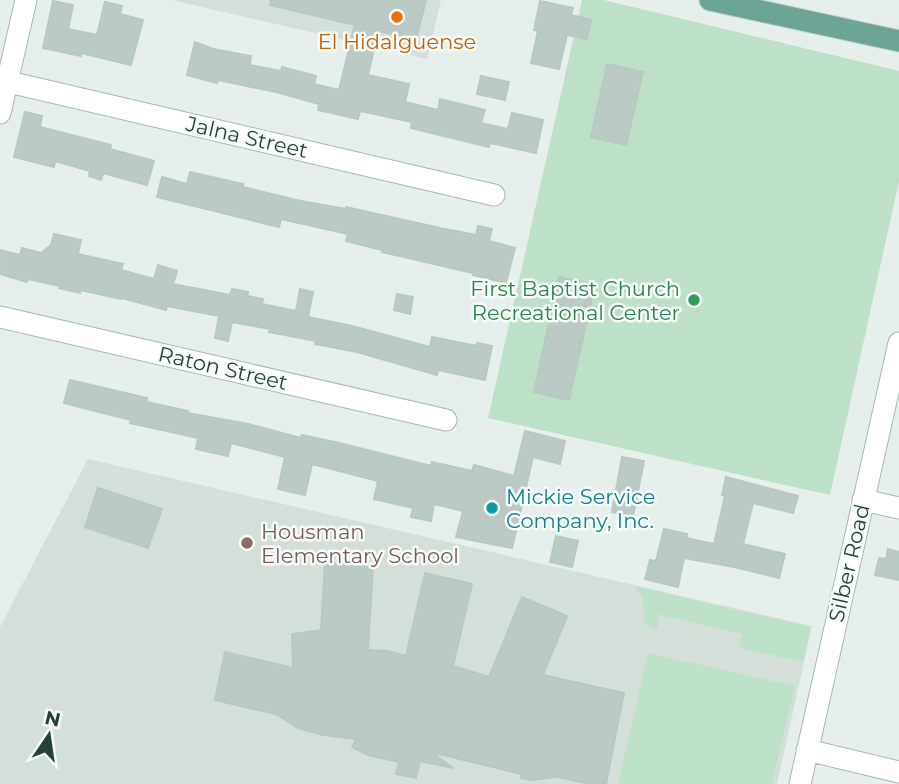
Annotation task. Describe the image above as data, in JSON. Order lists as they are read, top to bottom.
{
  "streets": {
    "street": ["Jalna Street", "Raton Street", "Silber Road"]
  },
  "places": [
    "El Hidalguense",
    "First Baptist Church Recreational Center",
    "Mickie Service Company, Inc.",
    "Housman Elementary School"
  ],
  "north": "top"
}
